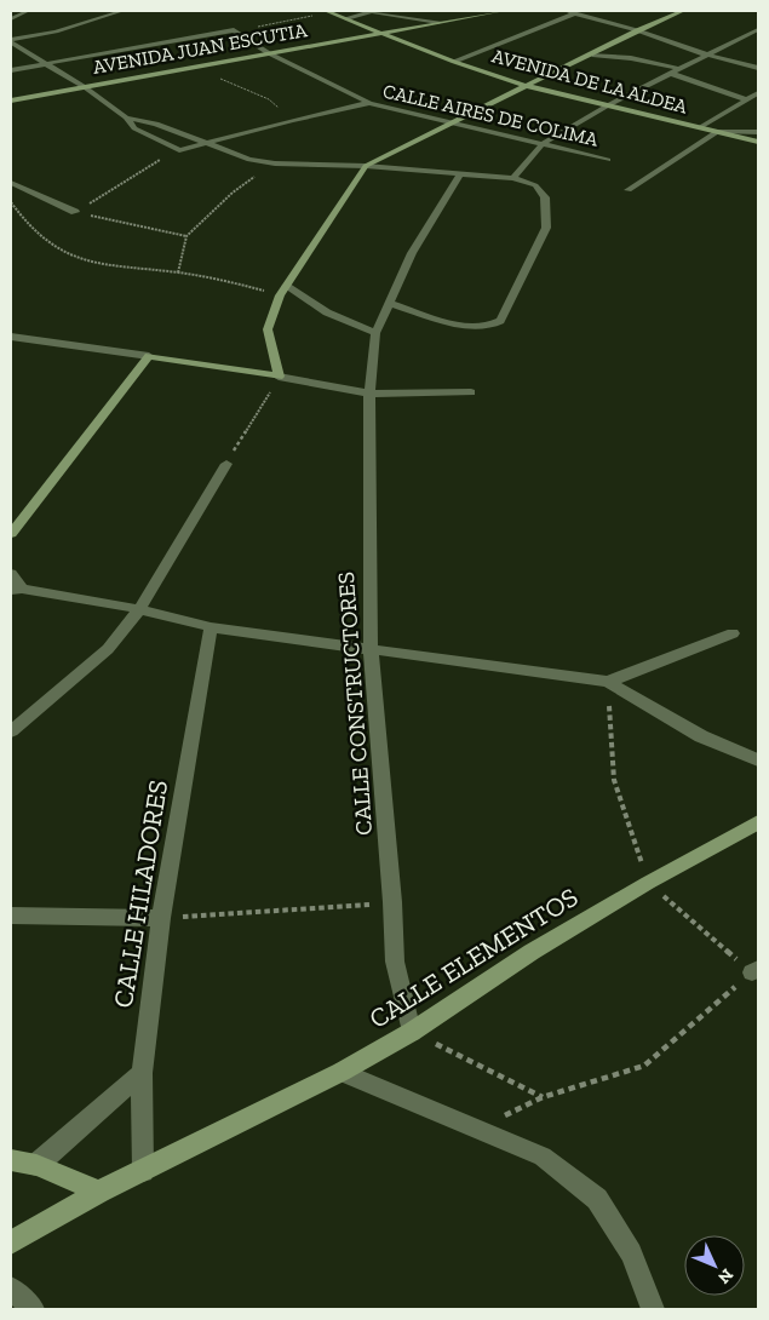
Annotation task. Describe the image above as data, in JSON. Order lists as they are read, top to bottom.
{
  "streets": {
    "street": [
      "AVENIDA JUAN ESCUTIA",
      "AVENIDA DE LA ALDEA",
      "CALLE AIRES DE COLIMA",
      "CALLE CONSTRUCTORES",
      "CALLE HILADORES",
      "CALLE ELEMENTOS"
    ]
  },
  "crossings": [
    ["AVENIDA JUAN ESCUTIA", "AVENIDA DE LA ALDEA"],
    ["AVENIDA JUAN ESCUTIA", "CALLE AIRES DE COLIMA"],
    ["CALLE CONSTRUCTORES", "CALLE ELEMENTOS"],
    ["CALLE HILADORES", "CALLE ELEMENTOS"]
  ],
  "north": "bottom right"
}
